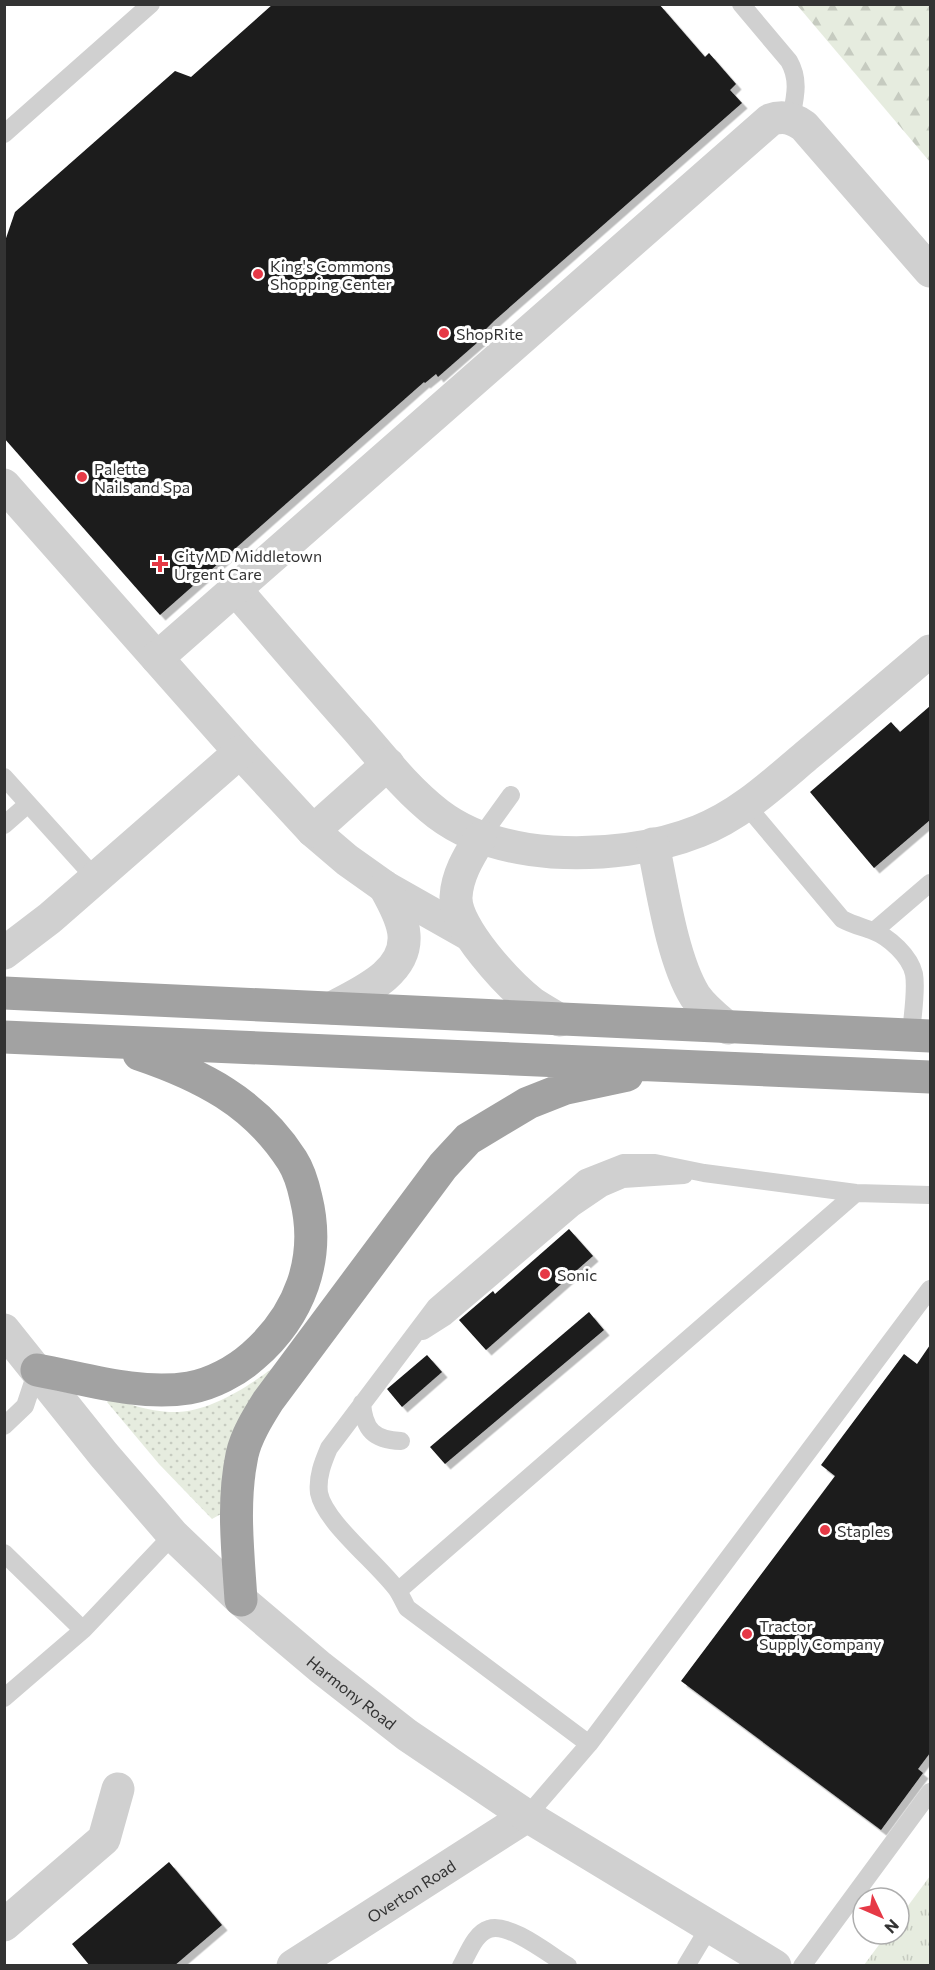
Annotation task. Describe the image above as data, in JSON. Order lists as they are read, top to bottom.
{
  "streets": {
    "street": ["Harmony Road", "Overton Road"]
  },
  "crossings": [
    ["Harmony Road", "Overton Road"]
  ],
  "places": {
    "other": [
      "King's Commons Shopping Center",
      "ShopRite",
      "Palette Nails and Spa",
      "Sonic",
      "Staples",
      "Tractor Supply Company"
    ],
    "health": ["CityMD Middletown Urgent Care"]
  },
  "north": "bottom right"
}
